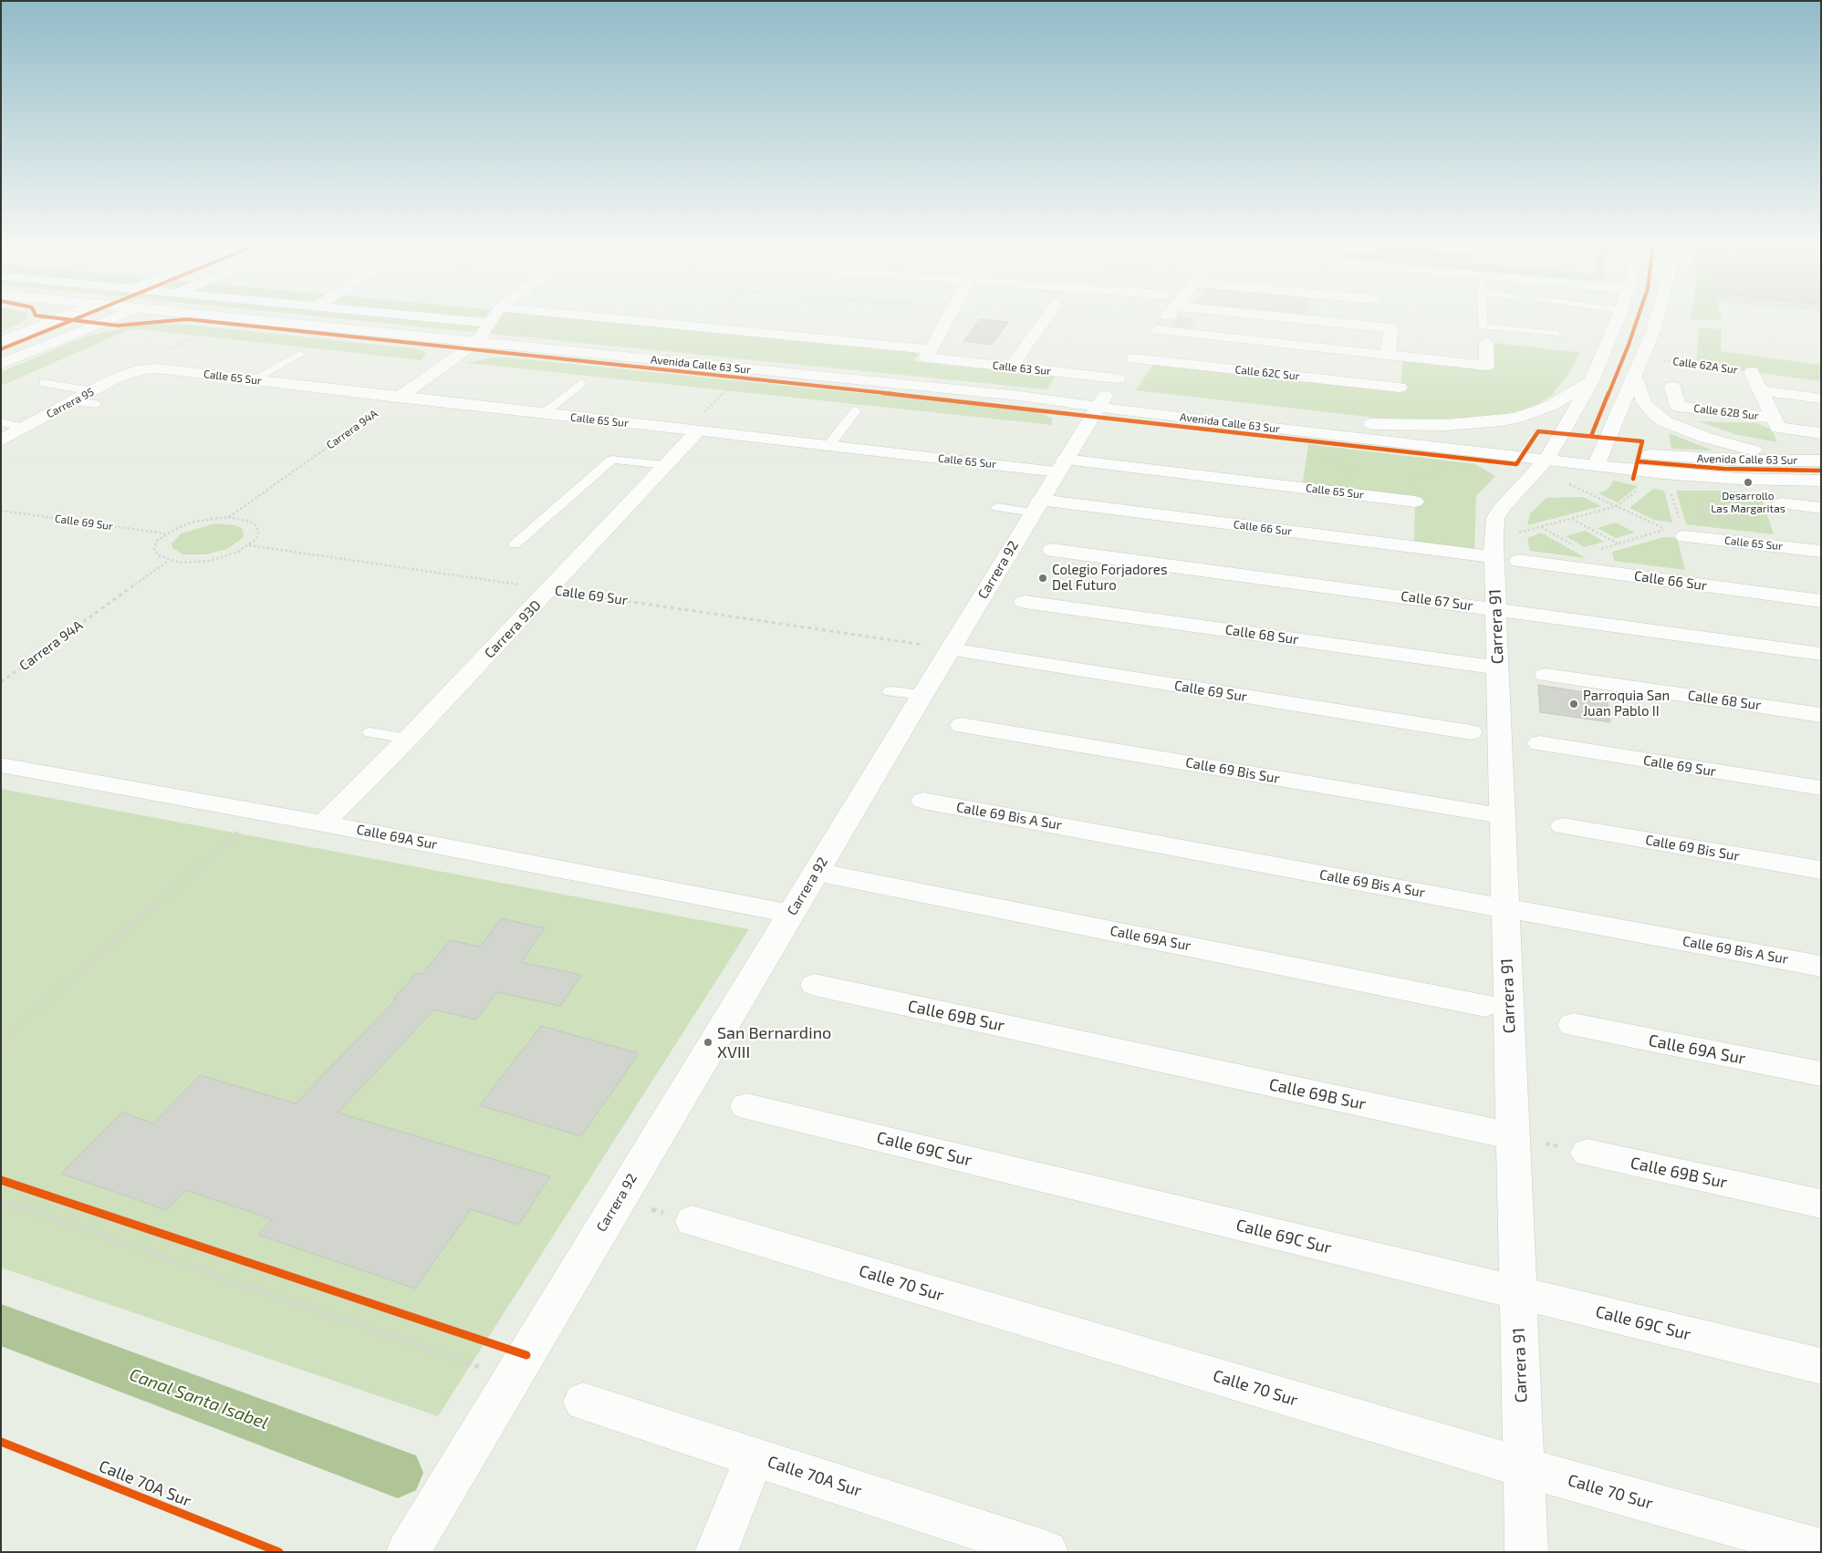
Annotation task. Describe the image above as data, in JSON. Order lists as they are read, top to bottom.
{
  "streets": {
    "street": [
      "Avenida Calle 63 Sur",
      "Calle 63 Sur",
      "Calle 62C Sur",
      "Calle 65 Sur",
      "Carrera 95",
      "Calle 62B Sur",
      "Calle 69 Sur",
      "Calle 66 Sur",
      "Carrera 92",
      "Calle 67 Sur",
      "Carrera 91",
      "Carrera 93D",
      "Calle 68 Sur",
      "Calle 69 Bis Sur",
      "Calle 69 Bis A Sur",
      "Calle 69A Sur",
      "Calle 69B Sur",
      "Calle 69C Sur",
      "Calle 70 Sur",
      "Calle 70A Sur"
    ],
    "path": ["Calle 62A Sur", "Carrera 94A"]
  },
  "crossings": [
    ["Avenida Calle 63 Sur", "Carrera 92"],
    ["Avenida Calle 63 Sur", "Carrera 91"],
    ["Calle 63 Sur", "Carrera 92"],
    ["Calle 62C Sur", "Carrera 92"],
    ["Calle 65 Sur", "Carrera 95"],
    ["Calle 65 Sur", "Carrera 94A"],
    ["Calle 65 Sur", "Carrera 92"],
    ["Calle 65 Sur", "Carrera 93D"],
    ["Calle 69 Sur", "Carrera 92"],
    ["Calle 69 Sur", "Carrera 93D"],
    ["Calle 66 Sur", "Carrera 92"],
    ["Carrera 92", "Calle 69A Sur"],
    ["Calle 67 Sur", "Carrera 91"],
    ["Carrera 91", "Calle 68 Sur"],
    ["Carrera 91", "Calle 69 Bis Sur"],
    ["Carrera 91", "Calle 69 Bis A Sur"],
    ["Carrera 91", "Calle 69B Sur"],
    ["Carrera 91", "Calle 69C Sur"],
    ["Carrera 91", "Calle 70 Sur"],
    ["Carrera 93D", "Calle 69A Sur"]
  ],
  "water": ["Canal Santa Isabel"],
  "places": [
    "Desarrollo Las Margaritas",
    "Colegio Forjadores Del Futuro",
    "Parroquia San Juan Pablo II",
    "San Bernardino XVIII"
  ]
}
